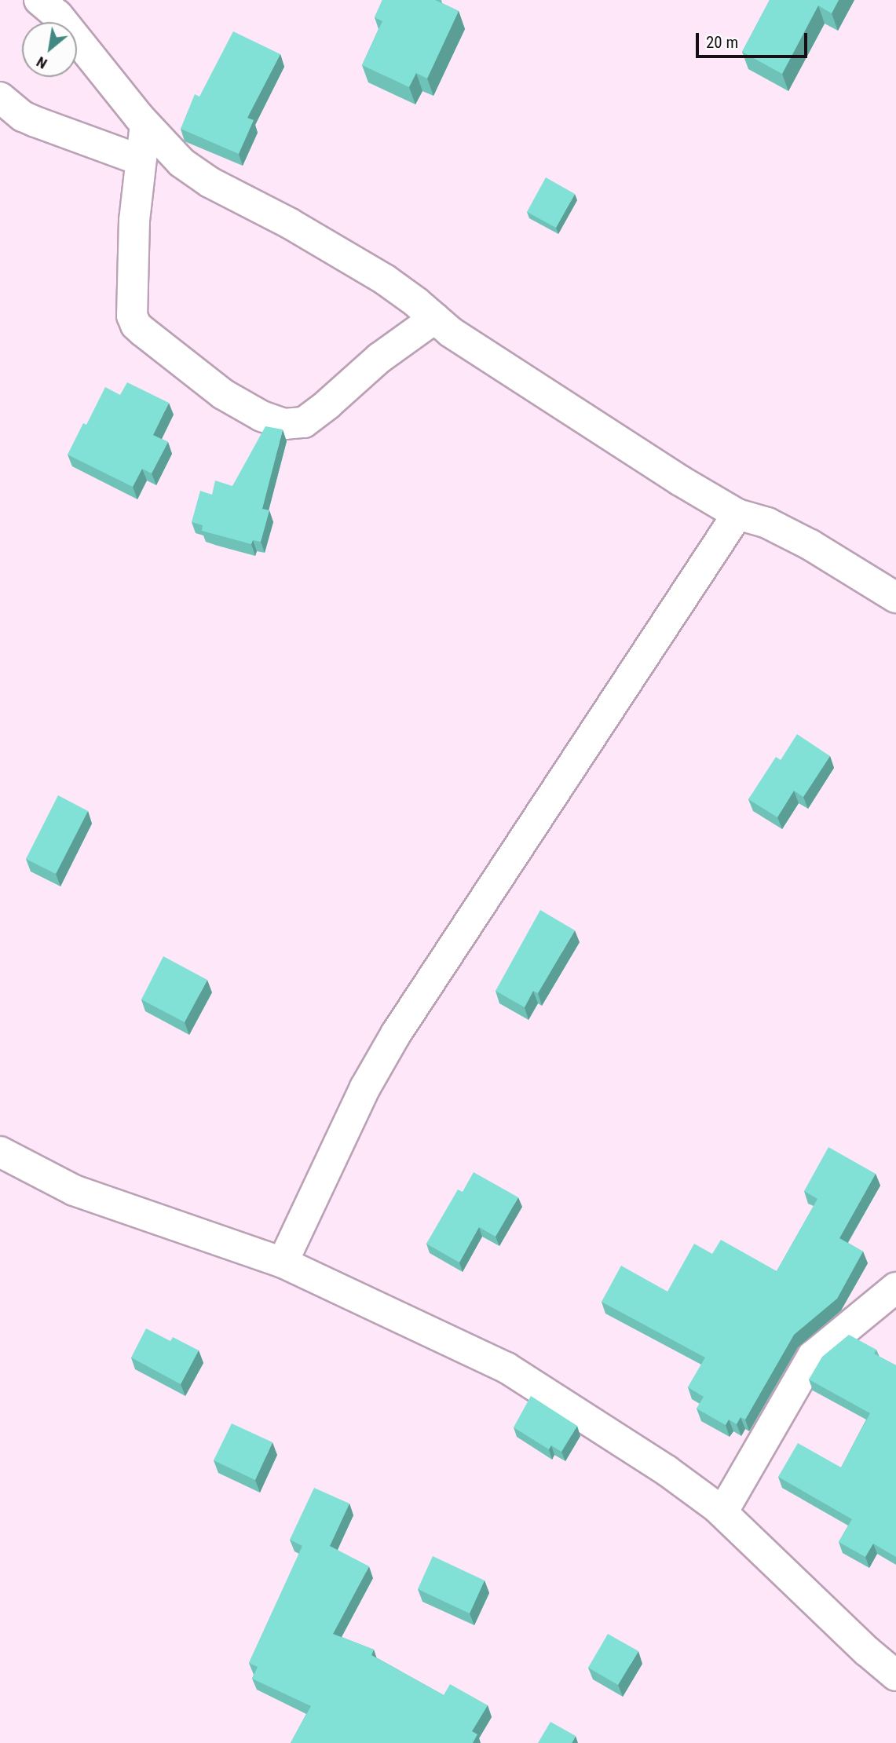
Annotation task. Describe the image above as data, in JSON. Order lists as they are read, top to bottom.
{
  "scale_bar": "20 m",
  "north": "bottom left"
}
